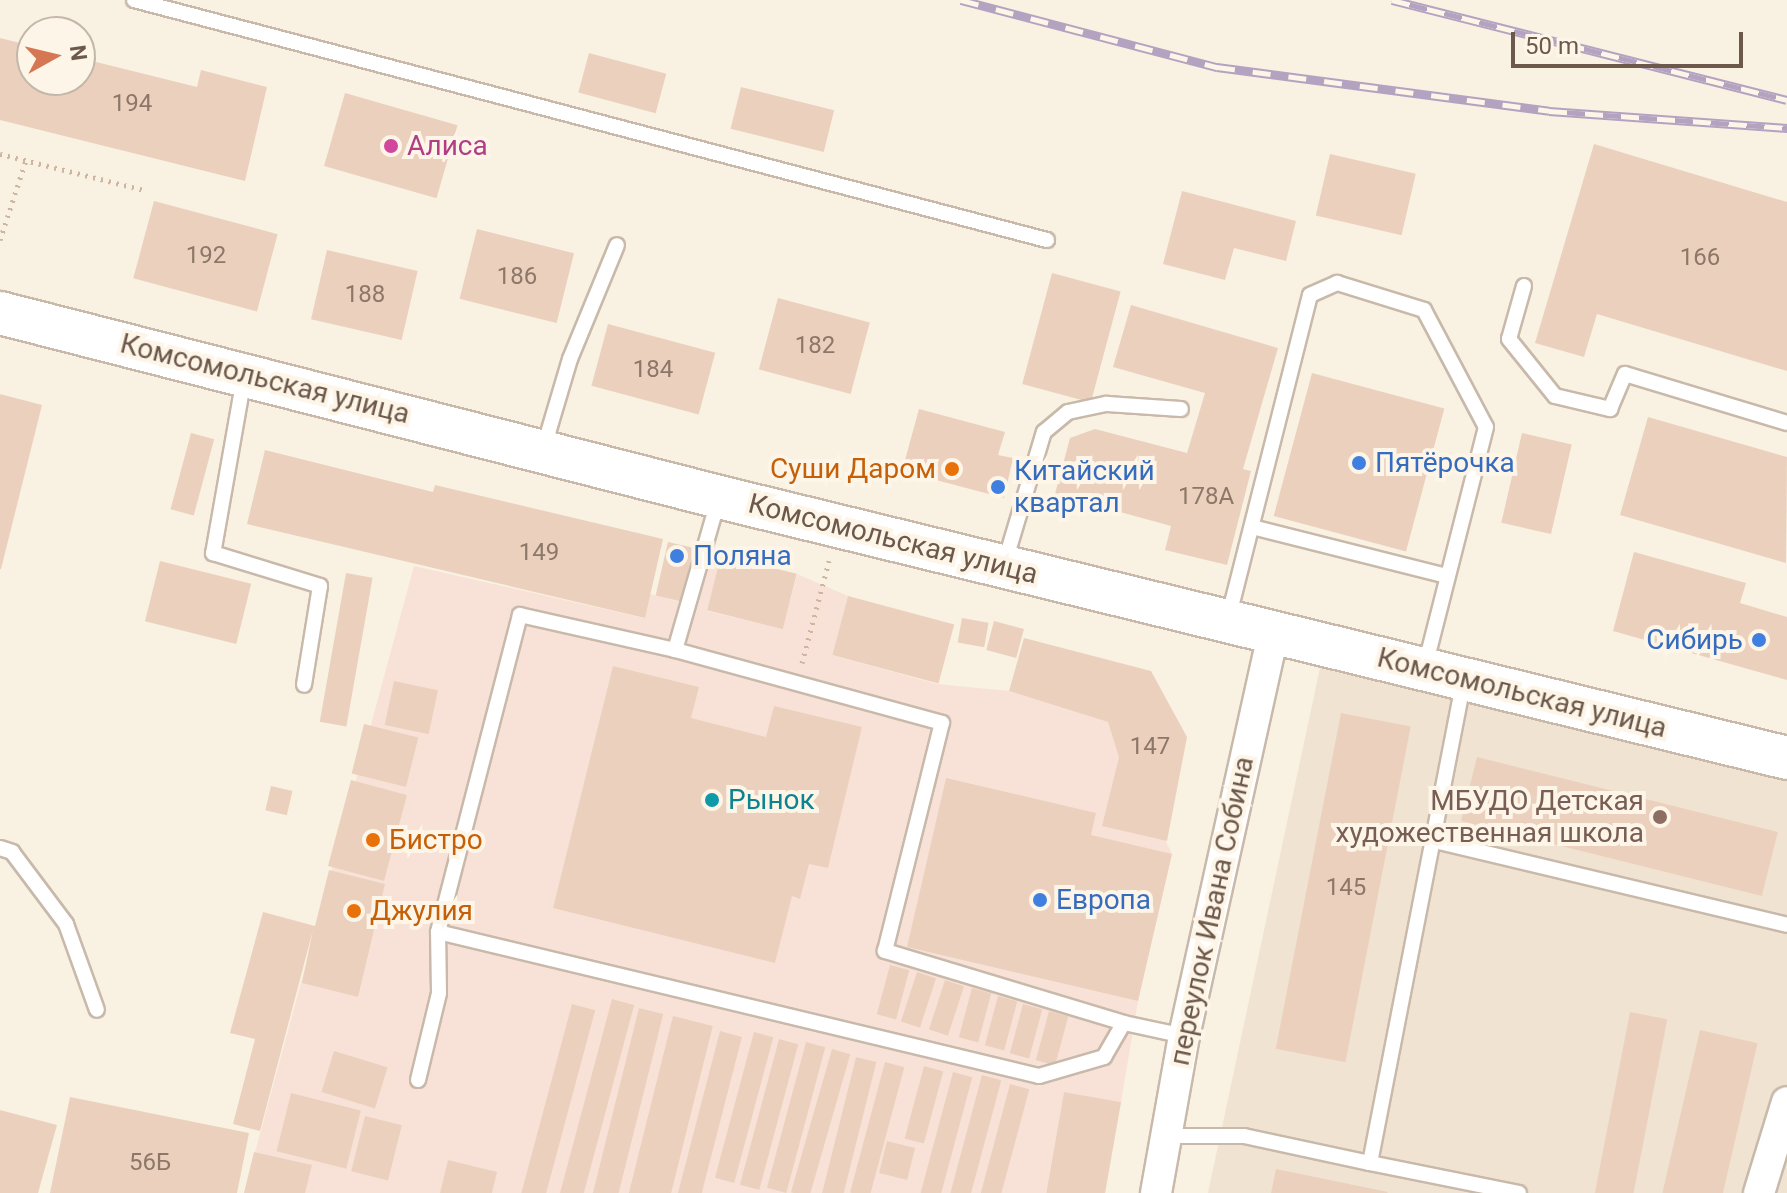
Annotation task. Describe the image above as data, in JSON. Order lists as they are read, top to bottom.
{
  "streets": {
    "main road": ["Комсомольская улица"],
    "street": ["переулок Ивана Собина"]
  },
  "crossings": [
    ["Комсомольская улица", "переулок Ивана Собина"]
  ],
  "places": [
    "Алиса",
    "Пятёрочка",
    "Суши Даром",
    "Китайский квартал",
    "Поляна",
    "Сибирь",
    "Рынок",
    "МБУДО Детская художественная школа",
    "Бистро",
    "Европа",
    "Джулия"
  ],
  "house_numbers": [
    "194",
    "192",
    "166",
    "186",
    "188",
    "182",
    "184",
    "178А",
    "149",
    "147",
    "145",
    "56Б"
  ],
  "scale_bar": "50 m",
  "north": "right"
}
